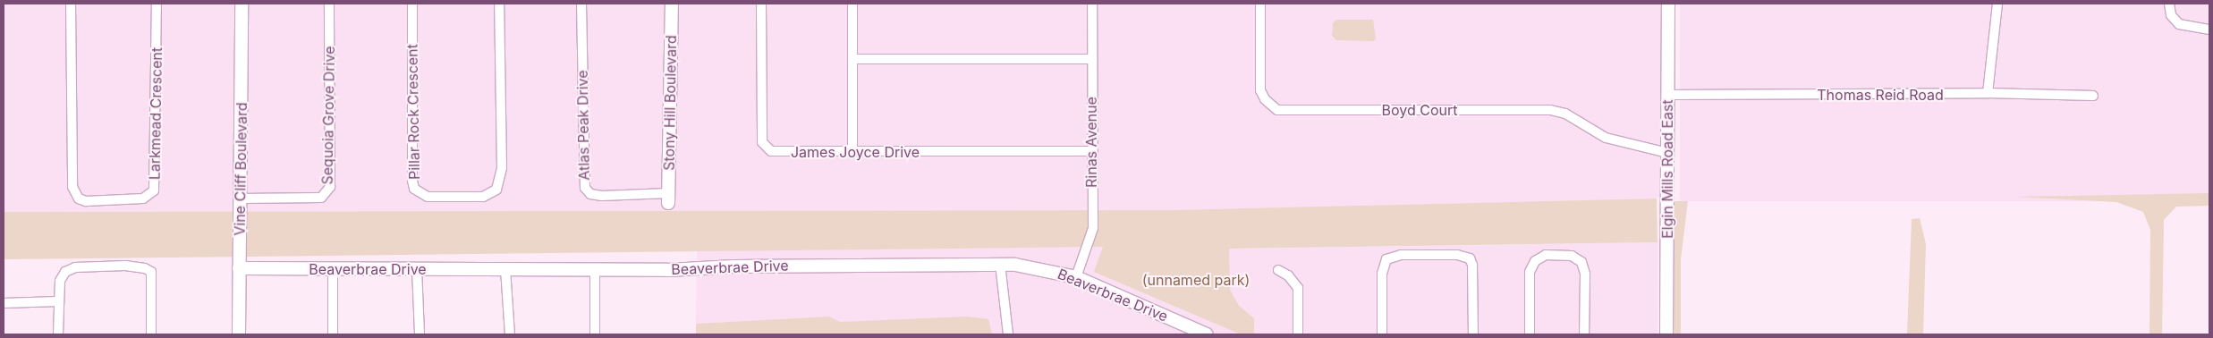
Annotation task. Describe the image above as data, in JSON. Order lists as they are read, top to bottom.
{
  "streets": {
    "street": [
      "Thomas Reid Road",
      "Stony Hill Boulevard",
      "Boyd Court",
      "Pillar Rock Crescent",
      "Larkmead Crescent",
      "Sequoia Grove Drive",
      "Atlas Peak Drive",
      "Rinas Avenue",
      "James Joyce Drive",
      "Vine Cliff Boulevard",
      "Elgin Mills Road East",
      "Beaverbrae Drive"
    ]
  },
  "crossings": [
    ["Thomas Reid Road", "Elgin Mills Road East"],
    ["Stony Hill Boulevard", "Atlas Peak Drive"],
    ["Boyd Court", "Elgin Mills Road East"],
    ["Sequoia Grove Drive", "Vine Cliff Boulevard"],
    ["Rinas Avenue", "James Joyce Drive"],
    ["Rinas Avenue", "Beaverbrae Drive"],
    ["Vine Cliff Boulevard", "Beaverbrae Drive"]
  ],
  "parks": ["(unnamed park)"]
}
